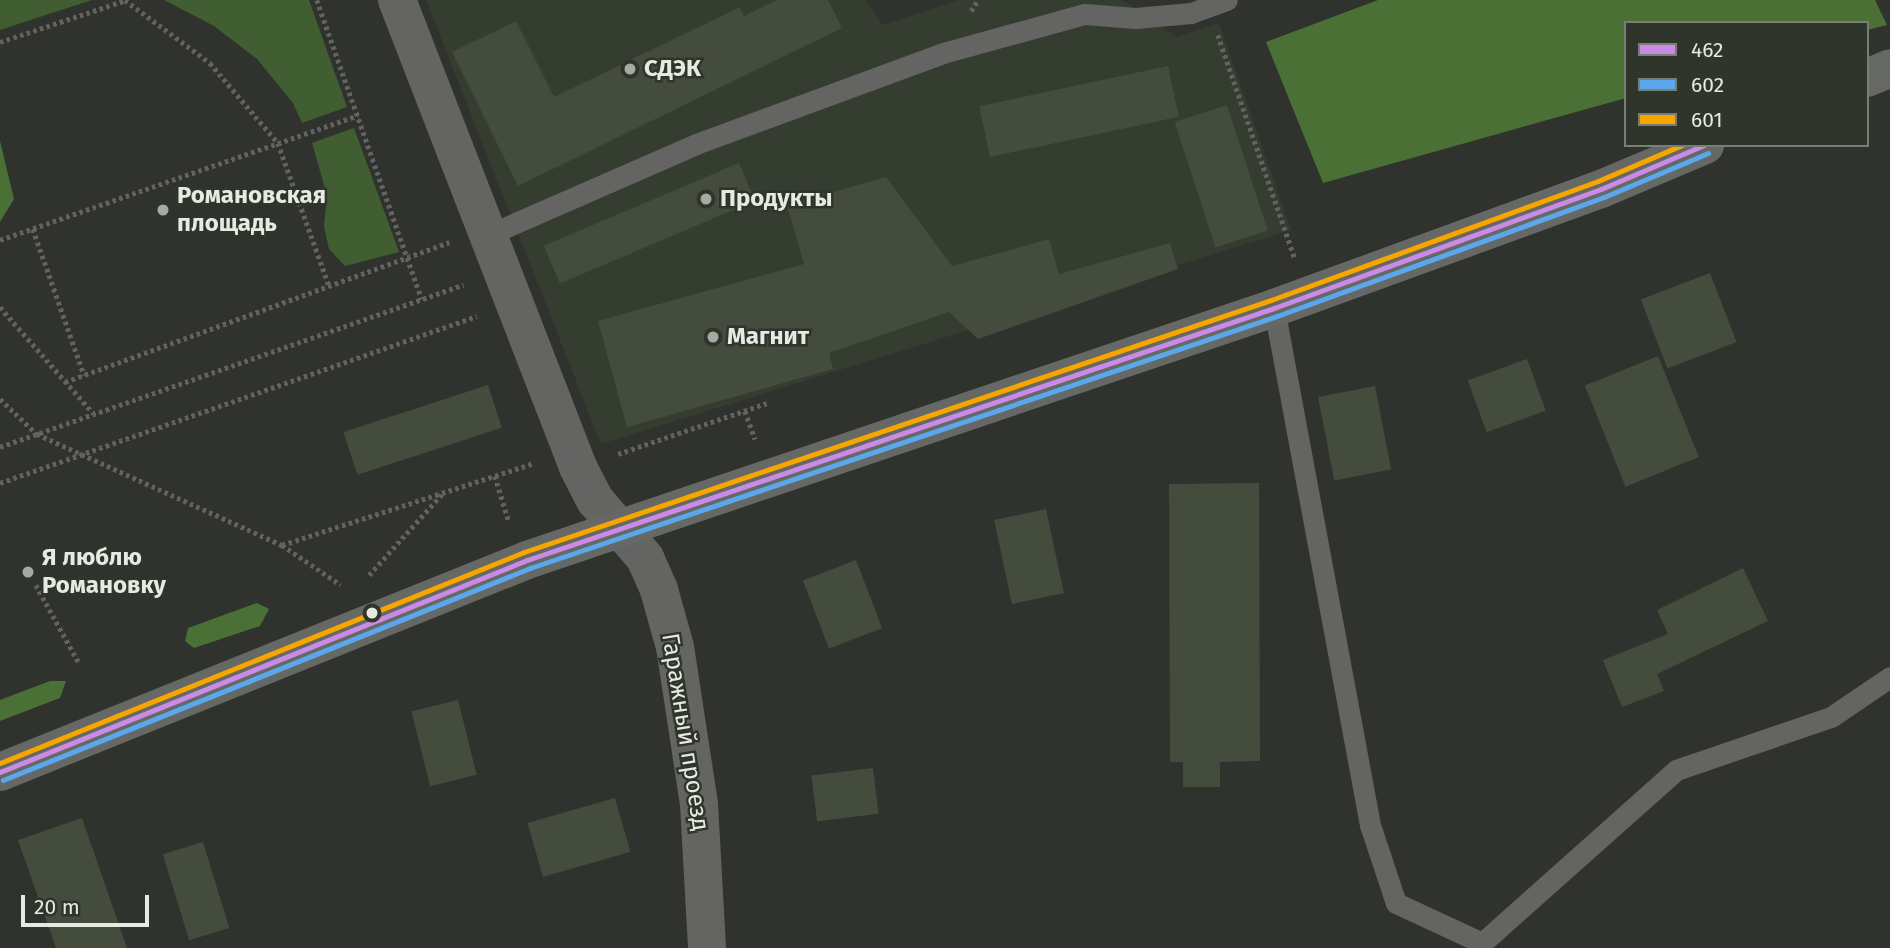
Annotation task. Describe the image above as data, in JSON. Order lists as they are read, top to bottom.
{
  "streets": {
    "street": ["Гаражный проезд"]
  },
  "places": [
    "СДЭК",
    "Продукты",
    "Романовская площадь",
    "Магнит",
    "Я люблю Романовку"
  ],
  "lines": ["transit line 462", "transit line 601", "transit line 602"],
  "legend": ["462", "602", "601"],
  "scale_bar": "20 m"
}
